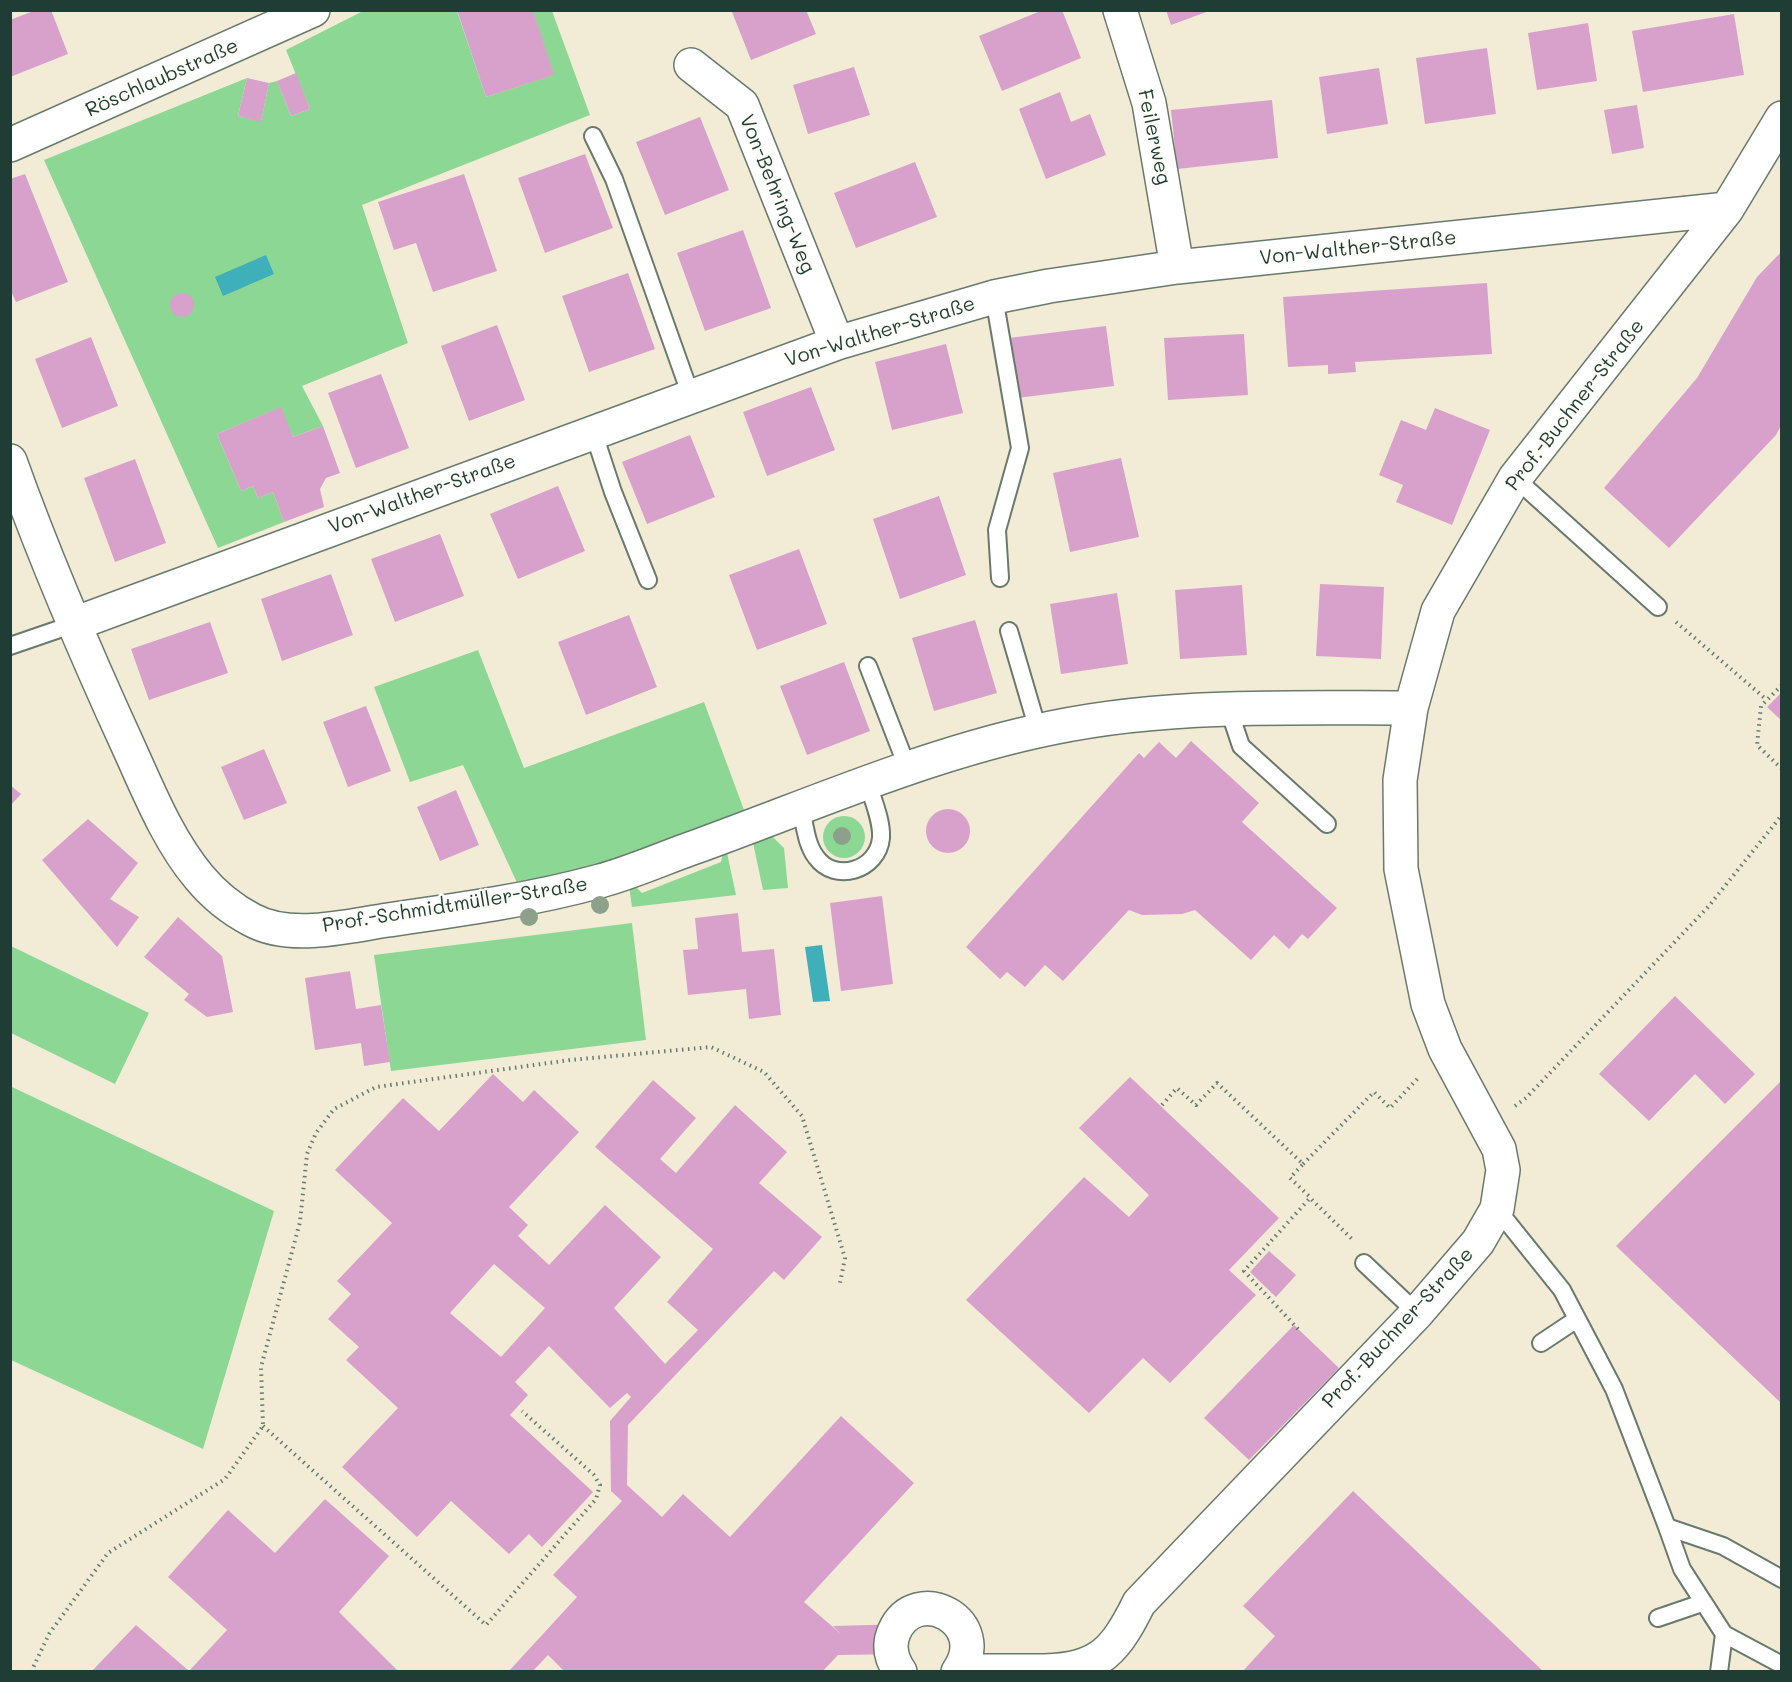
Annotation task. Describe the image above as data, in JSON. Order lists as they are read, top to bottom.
{
  "streets": {
    "street": [
      "Röschlaubstraße",
      "Feilerweg",
      "Von-Behring-Weg",
      "Von-Walther-Straße",
      "Prof.-Buchner-Straße",
      "Prof.-Schmidtmüller-Straße"
    ]
  },
  "crossings": [
    ["Feilerweg", "Von-Walther-Straße"],
    ["Von-Behring-Weg", "Von-Walther-Straße"],
    ["Von-Walther-Straße", "Prof.-Buchner-Straße"],
    ["Von-Walther-Straße", "Prof.-Schmidtmüller-Straße"],
    ["Prof.-Buchner-Straße", "Prof.-Schmidtmüller-Straße"]
  ]
}
